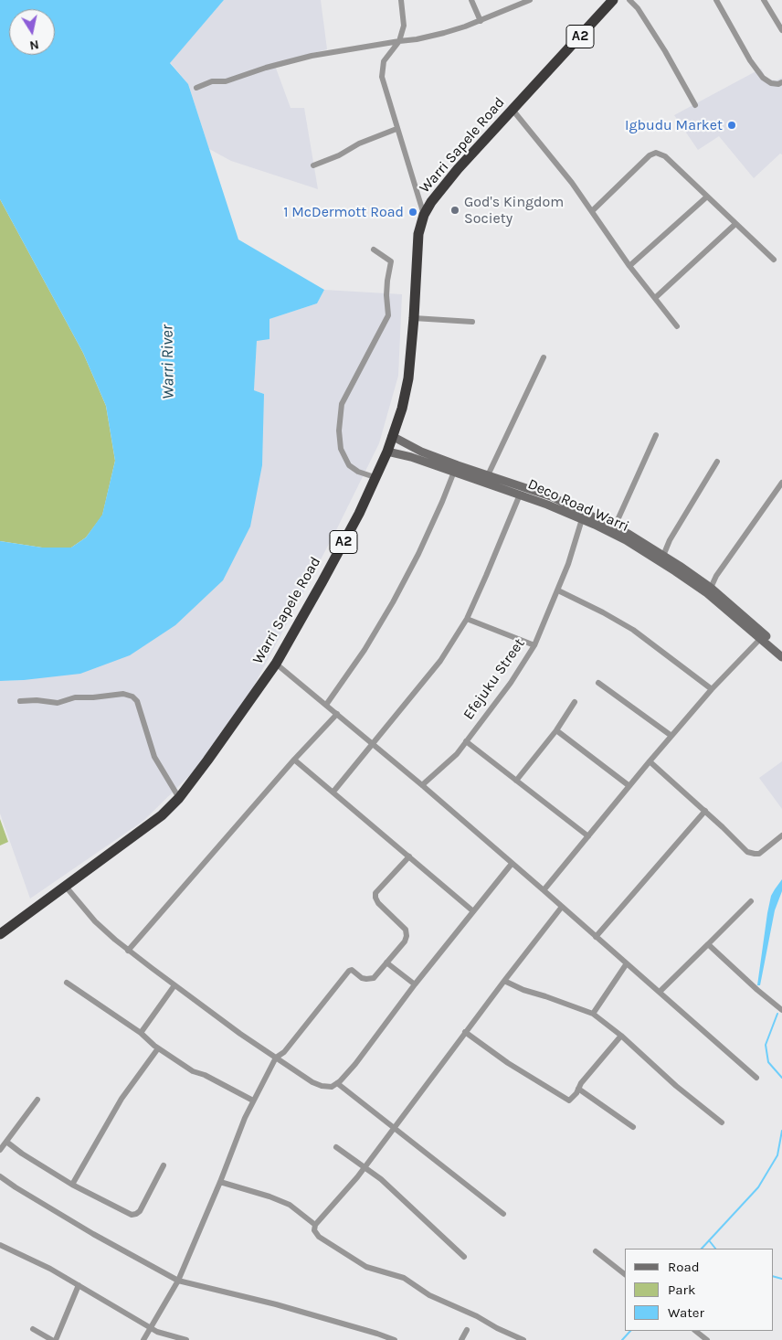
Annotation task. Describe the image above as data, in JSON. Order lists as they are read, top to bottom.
{
  "streets": {
    "highway": ["A2", "Warri Sapele Road"],
    "main road": ["Deco Road Warri"],
    "street": ["Efejuku Street"]
  },
  "crossings": [
    ["Warri Sapele Road", "Deco Road Warri"],
    ["Deco Road Warri", "Efejuku Street"]
  ],
  "water": ["Warri River"],
  "places": ["Igbudu Market", "God's Kingdom Society", "1 McDermott Road"],
  "legend": ["Road", "Park", "Water"],
  "north": "bottom"
}
